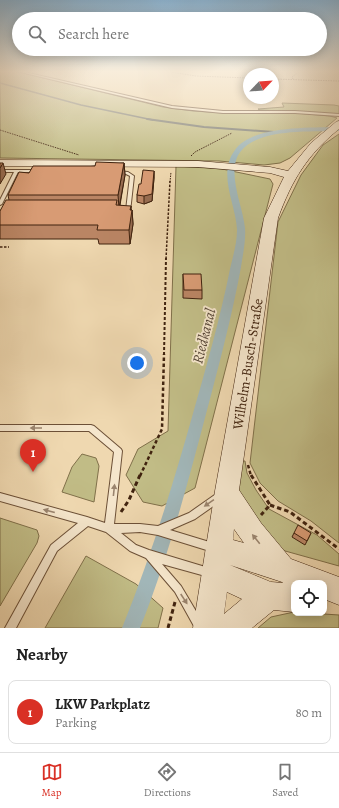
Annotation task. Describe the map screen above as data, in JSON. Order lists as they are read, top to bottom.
{
  "streets": {
    "main road": ["Wilhelm-Busch-Straße"]
  },
  "water": ["Riedkanal"],
  "north": "top right",
  "page": {
    "search": "Search here",
    "pins": "1",
    "heading": "Nearby",
    "list": [
      {
        "mark": "1",
        "name": "LKW Parkplatz",
        "note": "Parking",
        "value": "80 m"
      }
    ],
    "nav": ["Map", "Directions", "Saved"]
  }
}
